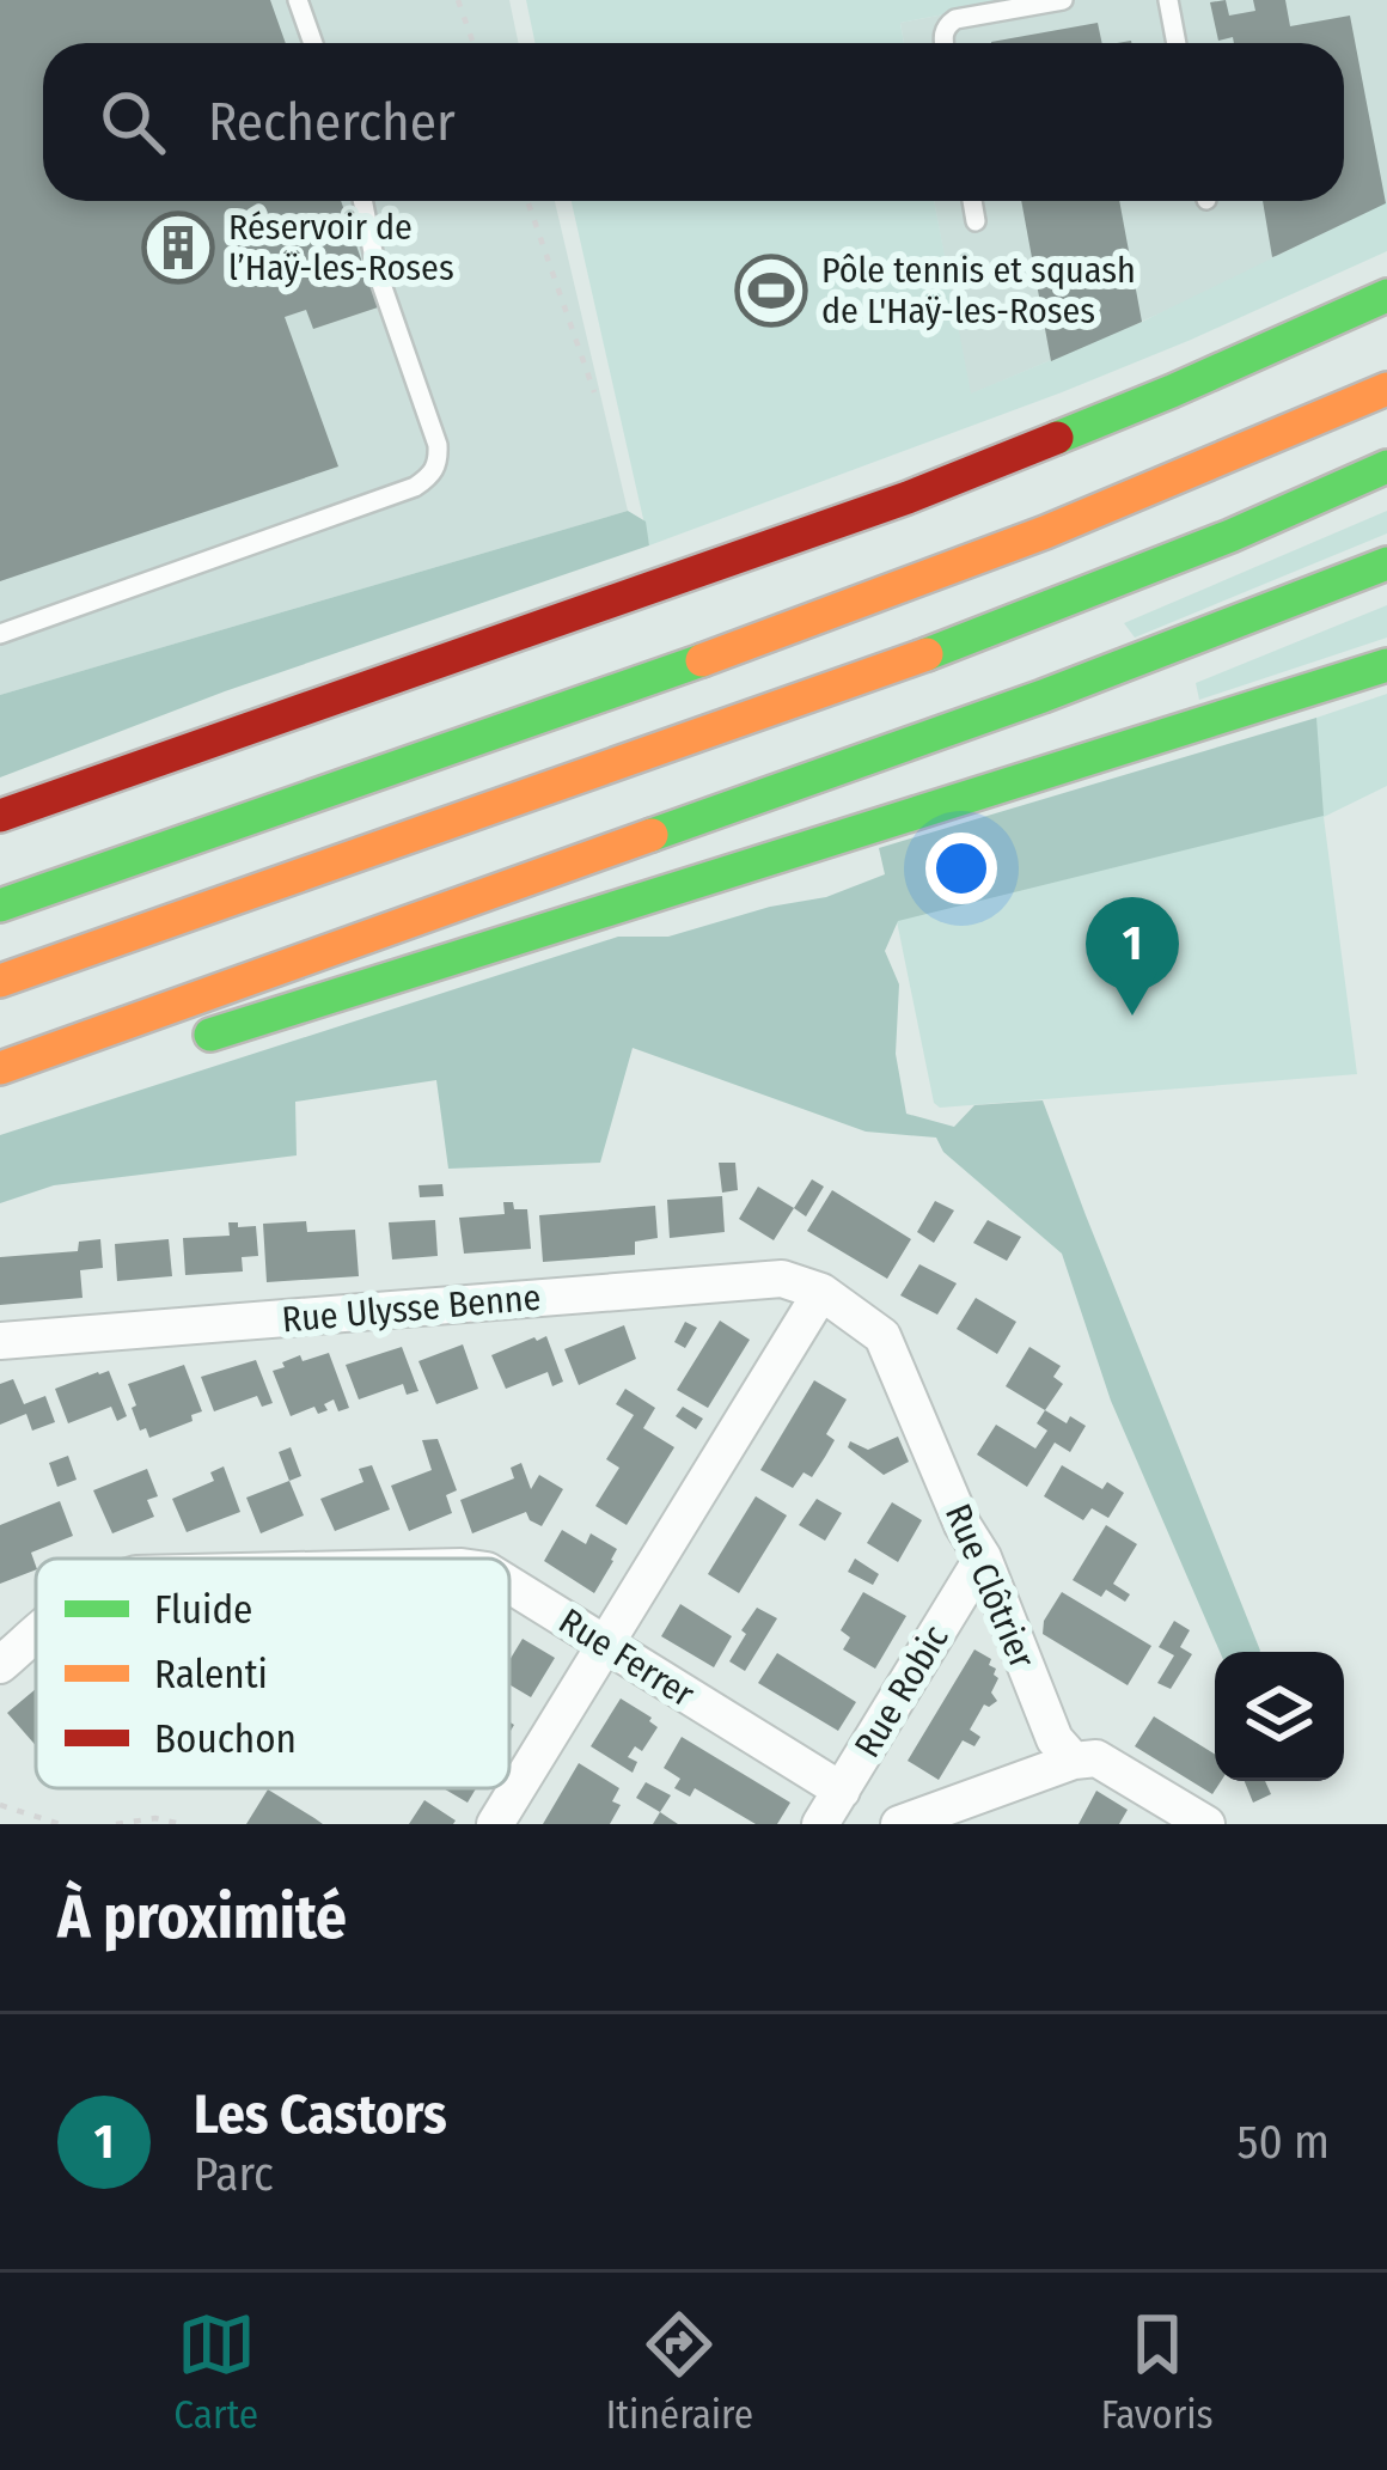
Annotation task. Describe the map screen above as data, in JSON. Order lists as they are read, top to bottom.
{
  "streets": {
    "street": [
      "Rue Ulysse Benne",
      "Rue Clôtrier",
      "Rue Ferrer",
      "Rue Robic"
    ]
  },
  "crossings": [
    ["Rue Ulysse Benne", "Rue Clôtrier"],
    ["Rue Clôtrier", "Rue Robic"],
    ["Rue Ferrer", "Rue Robic"]
  ],
  "places": {
    "building": ["Réservoir de l’Haÿ-les-Roses"],
    "sports": ["Pôle tennis et squash de L'Haÿ-les-Roses"]
  },
  "legend": ["Fluide", "Ralenti", "Bouchon"],
  "page": {
    "search": "Rechercher",
    "pins": "1",
    "heading": "À proximité",
    "list": [
      {
        "mark": "1",
        "name": "Les Castors",
        "note": "Parc",
        "value": "50 m"
      }
    ],
    "nav": ["Carte", "Itinéraire", "Favoris"]
  }
}
